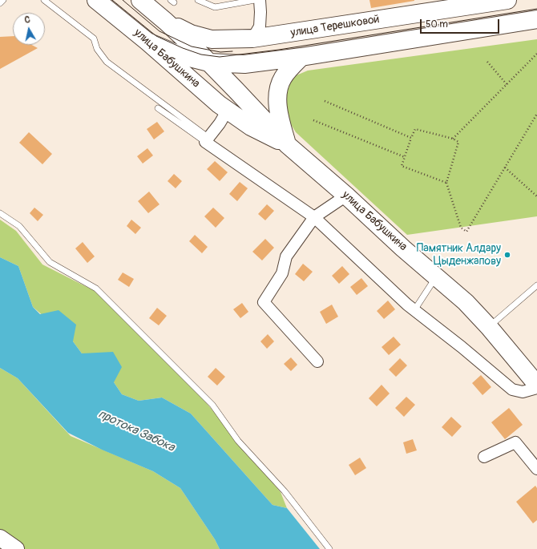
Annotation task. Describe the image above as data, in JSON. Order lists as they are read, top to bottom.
{
  "streets": {
    "main road": ["улица Терешковой", "улица Бабушкина"]
  },
  "crossings": [
    ["улица Терешковой", "улица Бабушкина"]
  ],
  "water": ["протока Забока"],
  "places": ["Памятник Алдару Цыденжапову"],
  "scale_bar": "50 m",
  "north": "top"
}
